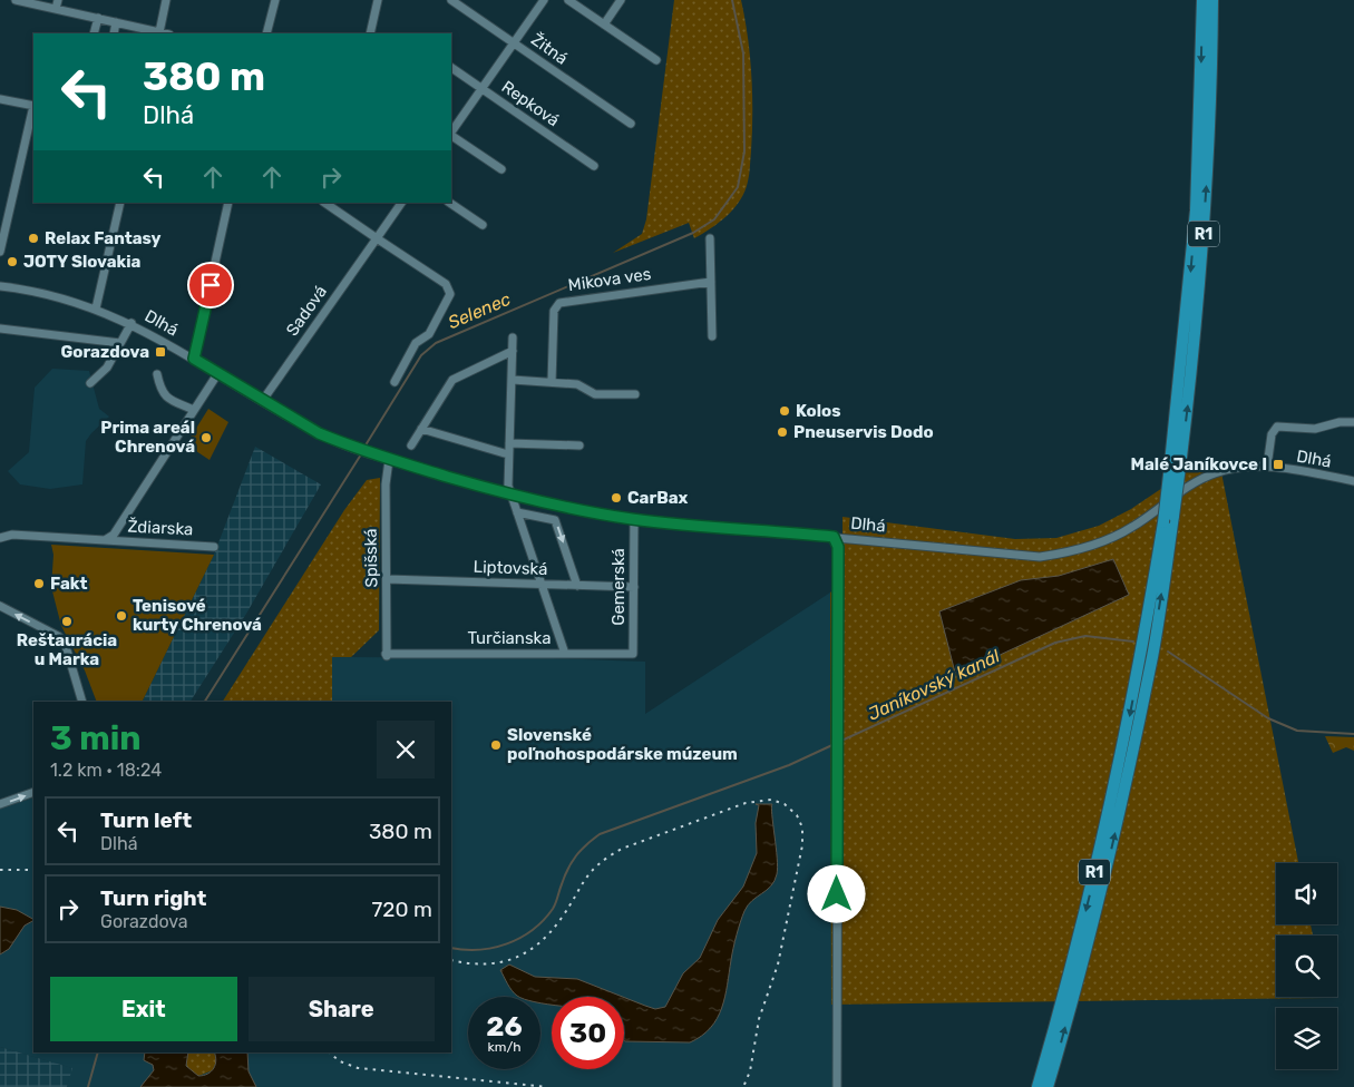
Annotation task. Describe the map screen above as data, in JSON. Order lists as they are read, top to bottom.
{
  "streets": {
    "highway": ["R1"],
    "street": [
      "Žitná",
      "Repková",
      "Mikova ves",
      "Sadová",
      "Dlhá",
      "Ždiarska",
      "Spišská",
      "Liptovská",
      "Gemerská",
      "Turčianska"
    ]
  },
  "crossings": [
    ["Sadová", "Dlhá"],
    ["Dlhá", "Ždiarska"],
    ["Dlhá", "Spišská"],
    ["Dlhá", "Gemerská"],
    ["Spišská", "Liptovská"],
    ["Spišská", "Turčianska"],
    ["Liptovská", "Gemerská"],
    ["Gemerská", "Turčianska"]
  ],
  "water": ["Selenec", "Janíkovský kanál"],
  "places": {
    "other": [
      "Relax Fantasy",
      "JOTY Slovakia",
      "Kolos",
      "Pneuservis Dodo",
      "Prima areál Chrenová",
      "CarBax",
      "Fakt",
      "Tenisové kurty Chrenová",
      "Reštaurácia u Marka",
      "Slovenské poľnohospodárske múzeum"
    ],
    "transit": ["Gorazdova", "Malé Janíkovce I"]
  },
  "page": {
    "turn": ["380 m", "Dlhá"],
    "heading": ["3 min", "1.2 km · 18:24"],
    "list": [
      {
        "name": "Turn left",
        "note": "Dlhá",
        "value": "380 m"
      },
      {
        "name": "Turn right",
        "note": "Gorazdova",
        "value": "720 m"
      }
    ],
    "buttons": ["Exit", "Share"],
    "speed": "26 km/h",
    "limit": "30"
  }
}
